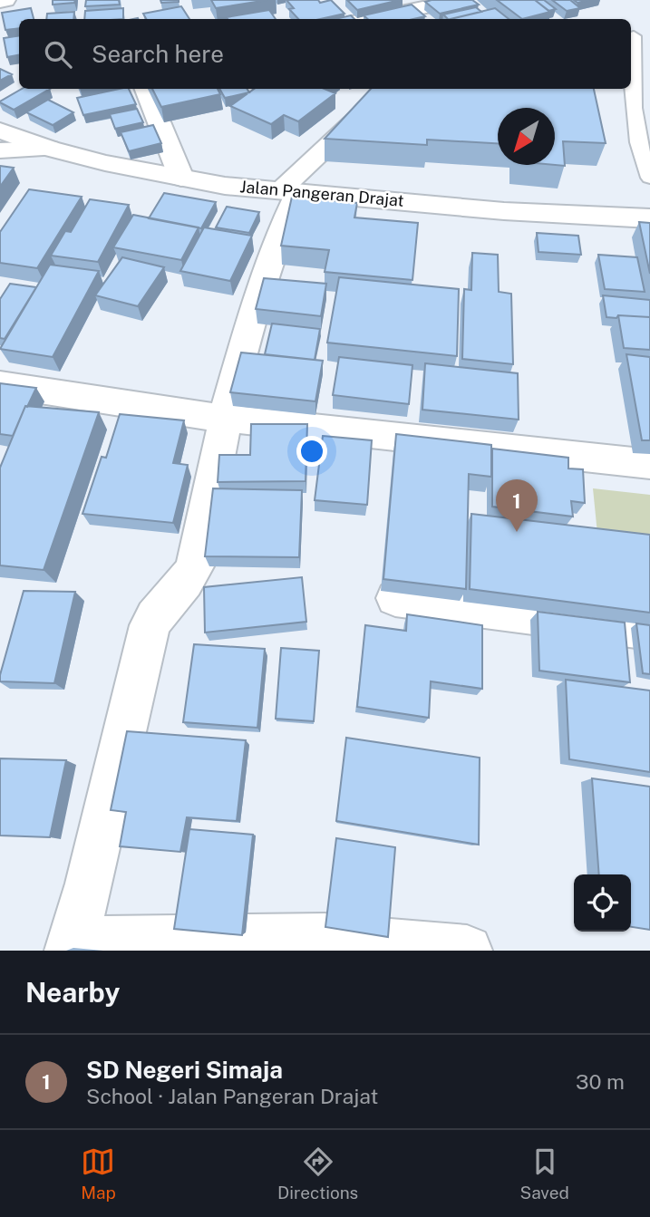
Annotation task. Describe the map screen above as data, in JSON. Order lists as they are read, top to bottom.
{
  "streets": {
    "street": ["Jalan Pangeran Drajat"]
  },
  "north": "bottom left",
  "page": {
    "search": "Search here",
    "pins": "1",
    "heading": "Nearby",
    "list": [
      {
        "mark": "1",
        "name": "SD Negeri Simaja",
        "note": "School · Jalan Pangeran Drajat",
        "value": "30 m"
      }
    ],
    "nav": ["Map", "Directions", "Saved"]
  }
}
